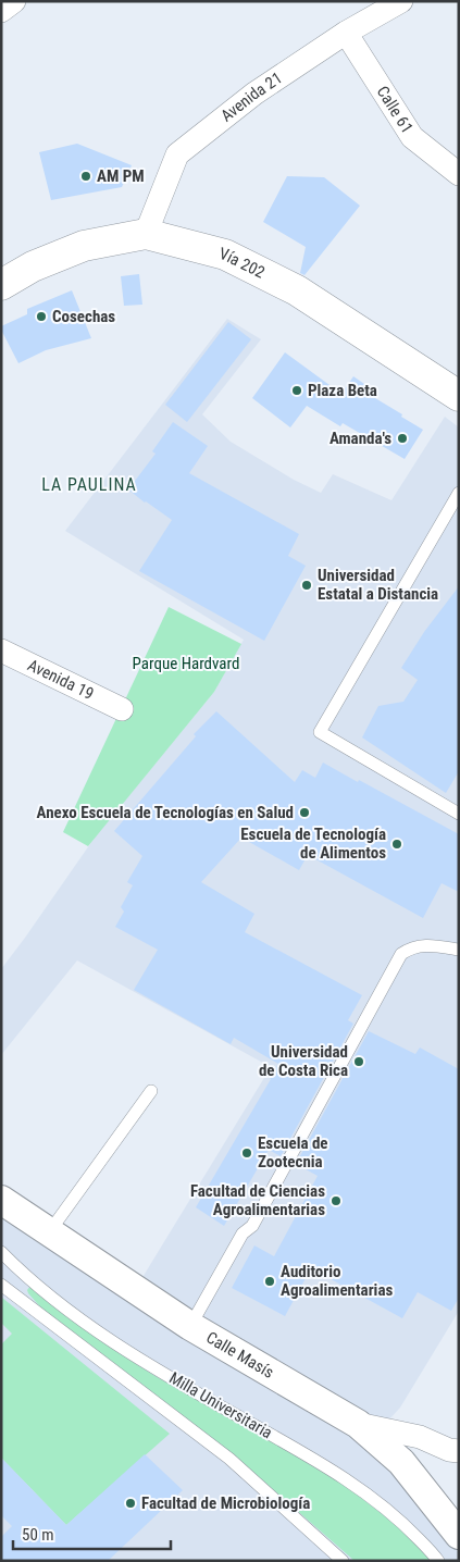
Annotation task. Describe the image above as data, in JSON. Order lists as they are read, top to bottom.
{
  "streets": {
    "main road": ["Vía 202"],
    "street": [
      "Avenida 21",
      "Calle 61",
      "Avenida 19",
      "Calle Masís"
    ],
    "lane": ["Milla Universitaria"]
  },
  "crossings": [
    ["Avenida 21", "Calle 61"],
    ["Avenida 21", "Vía 202"]
  ],
  "districts": ["LA PAULINA"],
  "parks": ["Parque Hardvard"],
  "places": [
    "AM PM",
    "Cosechas",
    "Plaza Beta",
    "Amanda's",
    "Universidad Estatal a Distancia",
    "Anexo Escuela de Tecnologías en Salud",
    "Escuela de Tecnología de Alimentos",
    "Universidad de Costa Rica",
    "Escuela de Zootecnia",
    "Facultad de Ciencias Agroalimentarias",
    "Auditorio Agroalimentarias",
    "Facultad de Microbiología"
  ],
  "scale_bar": "50 m"
}
